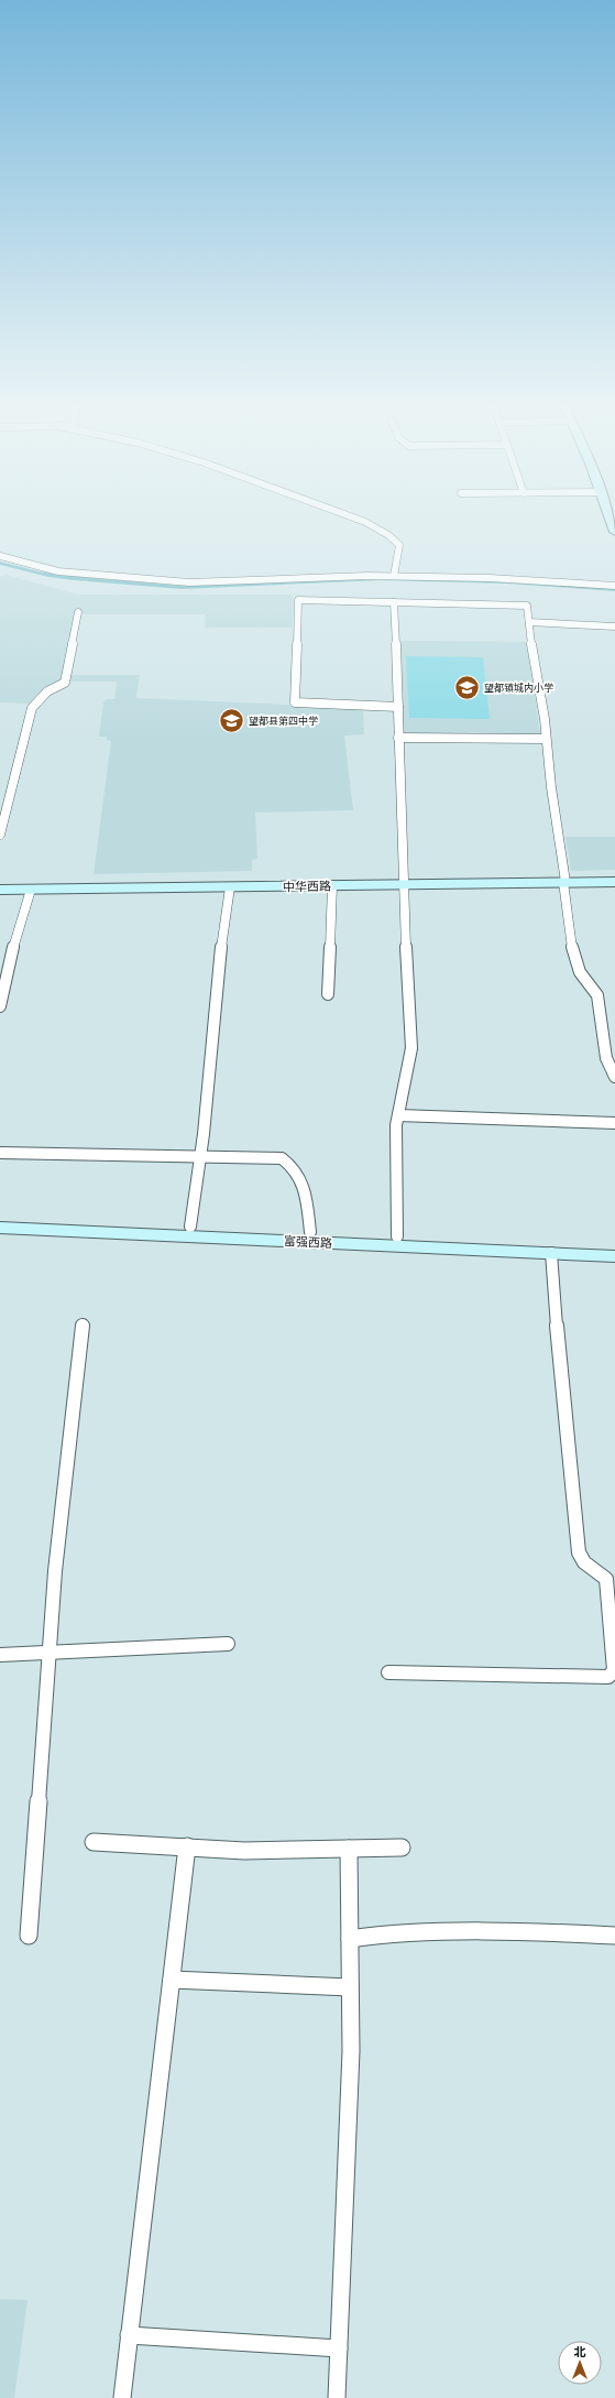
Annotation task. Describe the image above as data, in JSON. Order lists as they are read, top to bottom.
{
  "streets": {
    "main road": ["中华西路", "富强西路"]
  },
  "places": {
    "school or university": ["望都镇城内小学", "望都县第四中学"]
  },
  "north": "top"
}
